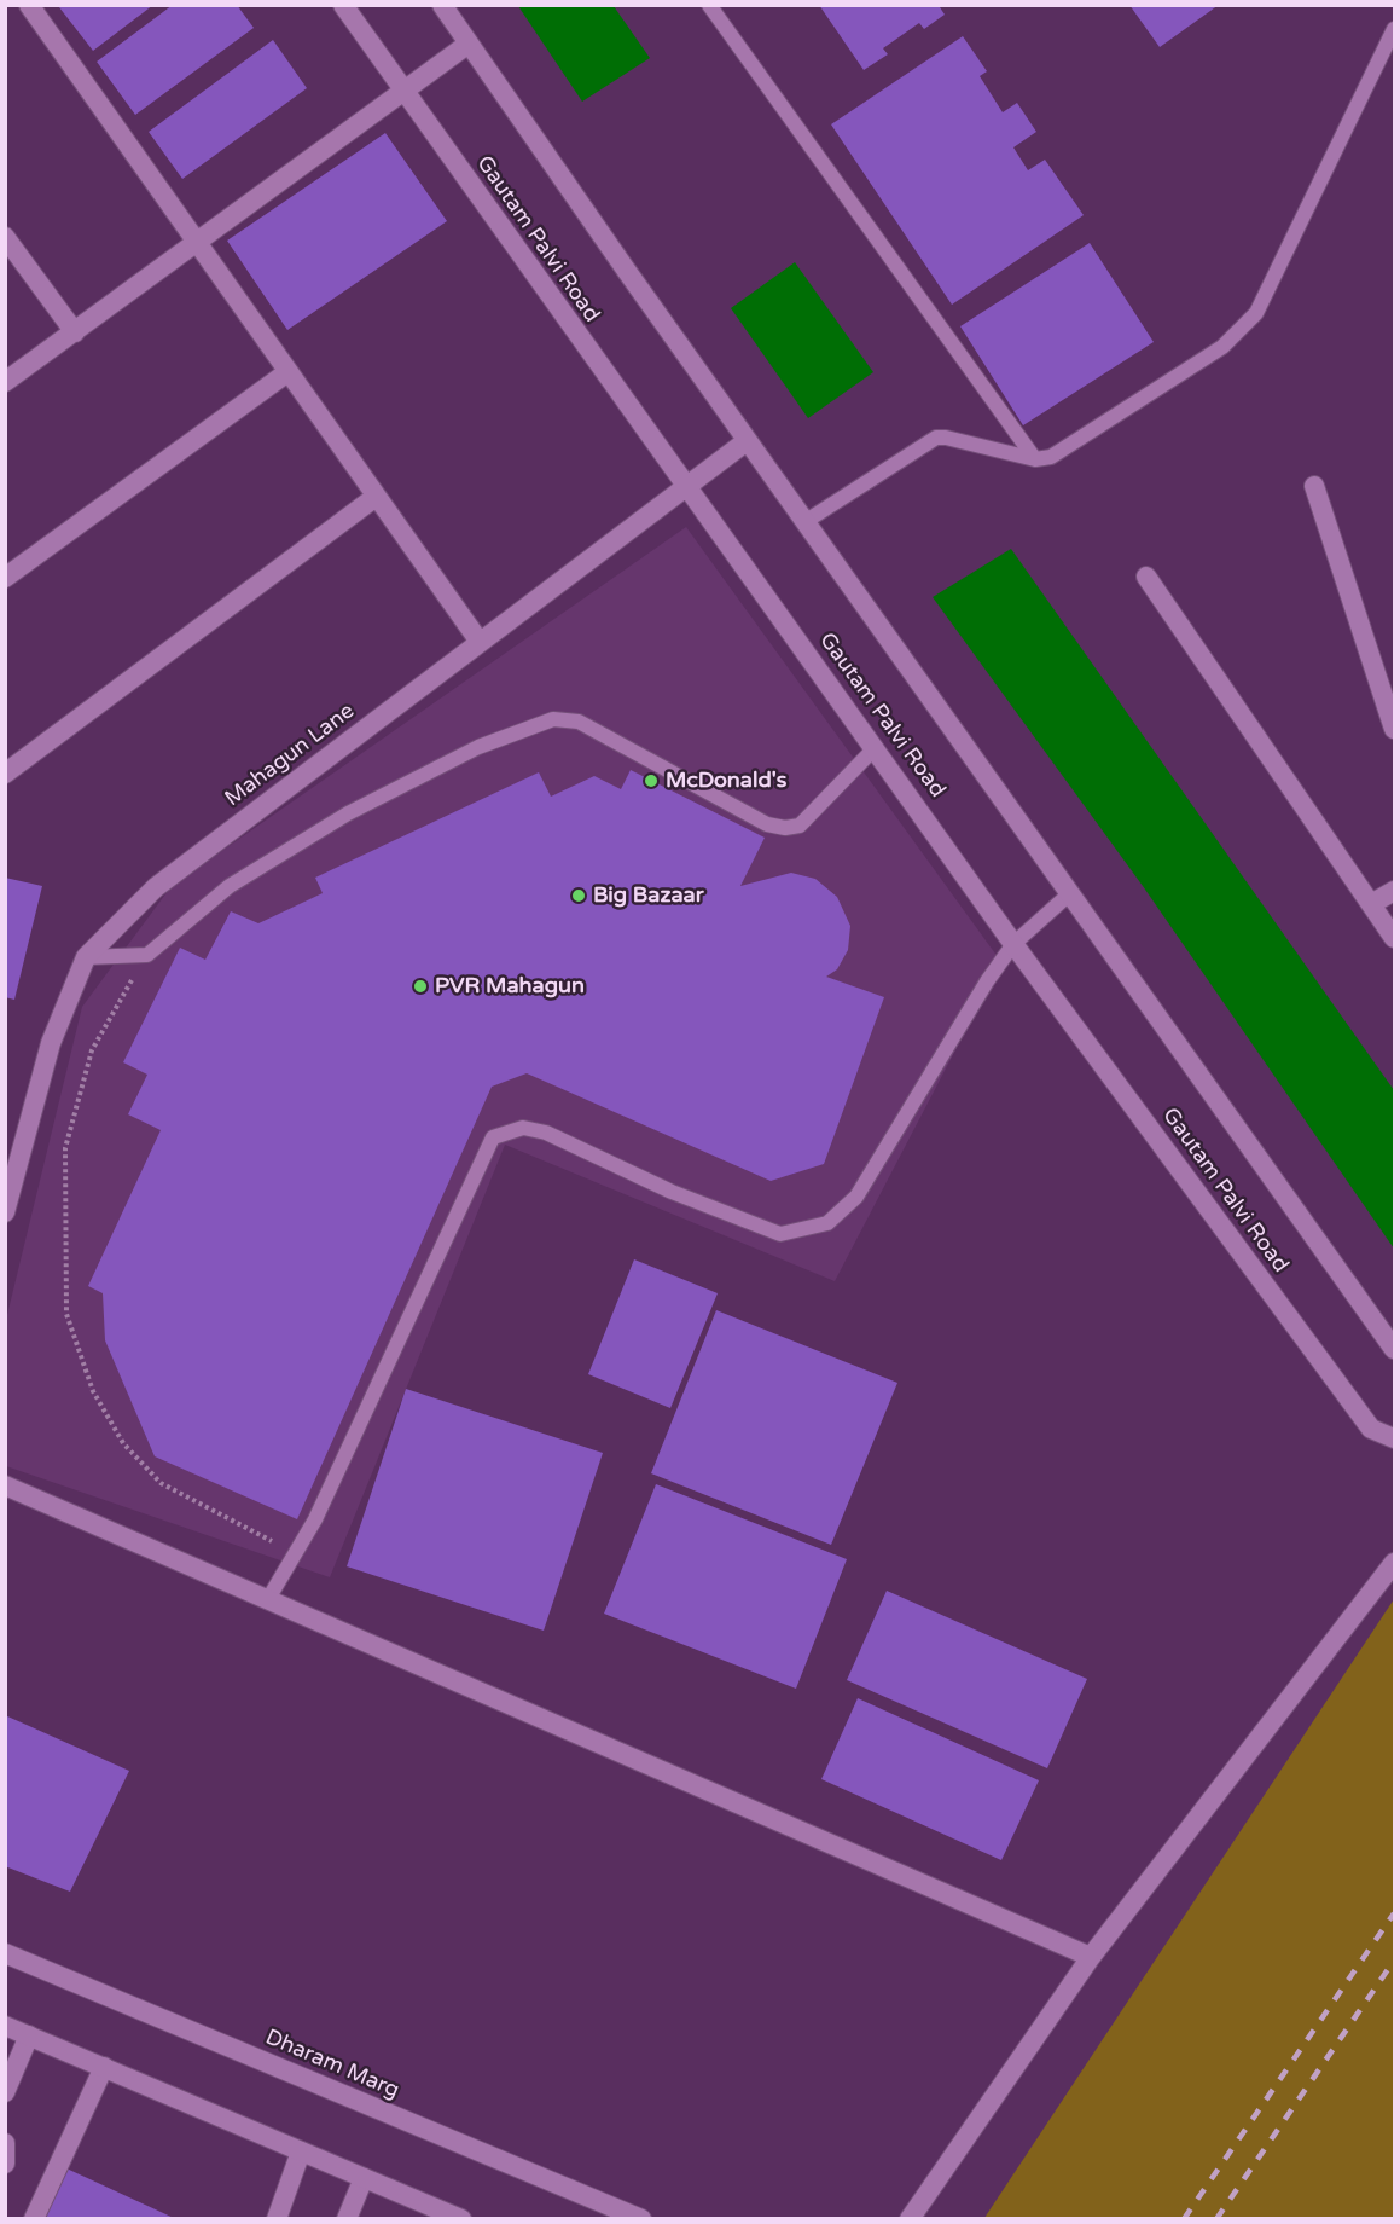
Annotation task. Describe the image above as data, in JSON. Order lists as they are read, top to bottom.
{
  "streets": {
    "street": ["Gautam Palvi Road", "Mahagun Lane", "Dharam Marg"]
  },
  "crossings": [
    ["Gautam Palvi Road", "Mahagun Lane"]
  ],
  "places": ["McDonald's", "Big Bazaar", "PVR Mahagun"]
}
